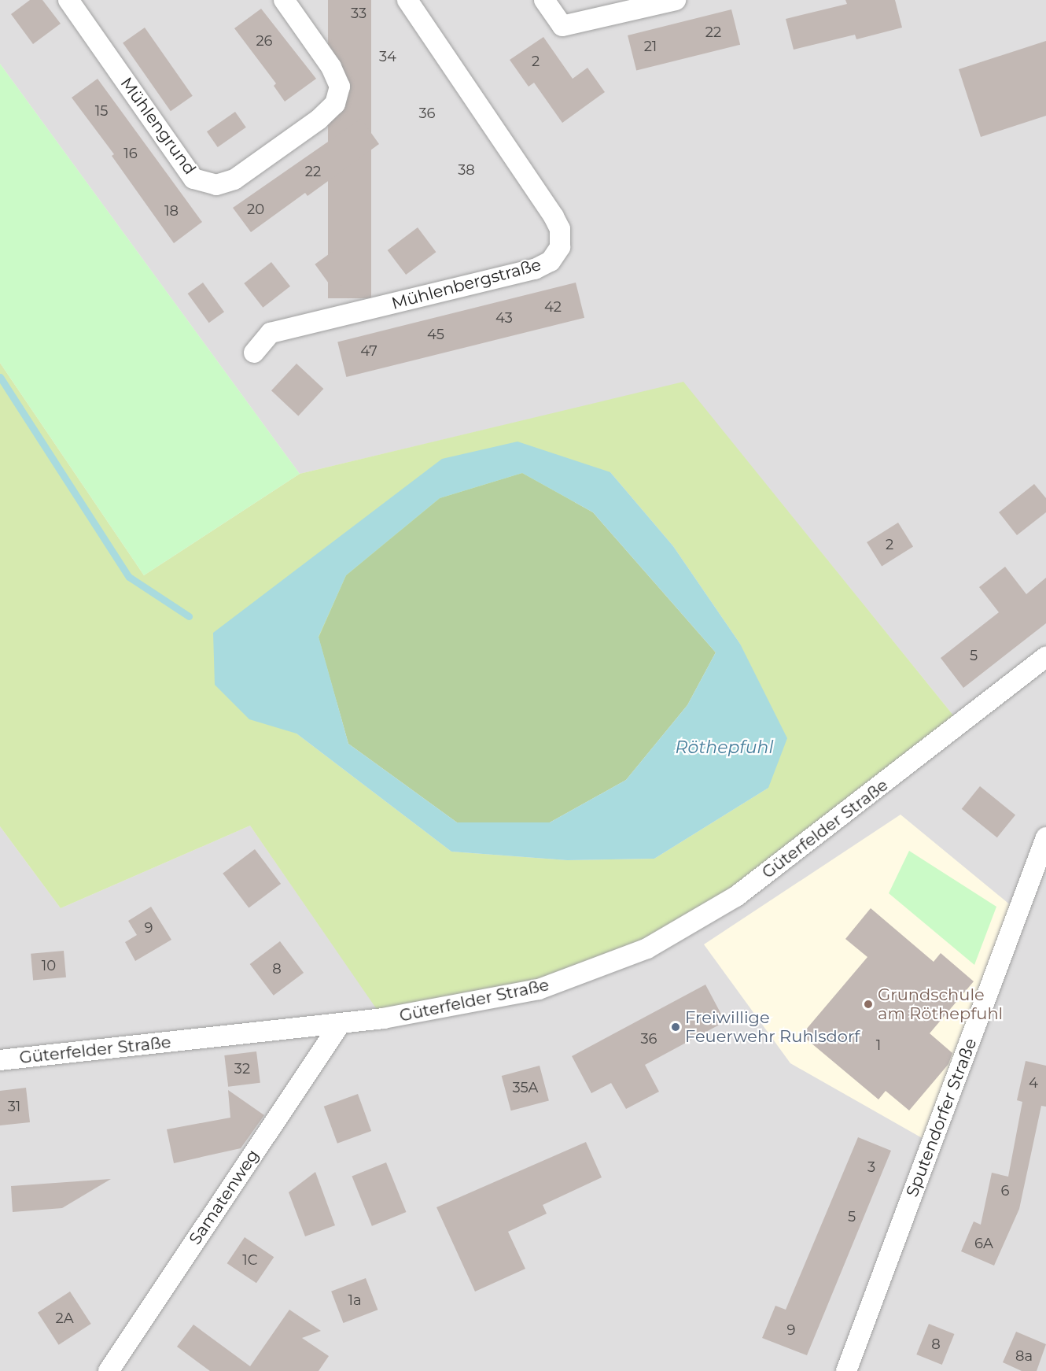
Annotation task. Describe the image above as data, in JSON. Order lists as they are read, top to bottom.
{
  "streets": {
    "street": [
      "Mühlengrund",
      "Mühlenbergstraße",
      "Güterfelder Straße",
      "Sputendorfer Straße",
      "Samatenweg"
    ]
  },
  "crossings": [
    ["Güterfelder Straße", "Samatenweg"]
  ],
  "water": ["Röthepfuhl"],
  "places": ["Grundschule am Röthepfuhl", "Freiwillige Feuerwehr Ruhlsdorf"],
  "house_numbers": [
    "33",
    "22",
    "26",
    "21",
    "34",
    "2",
    "15",
    "36",
    "16",
    "38",
    "22",
    "20",
    "18",
    "42",
    "43",
    "45",
    "47",
    "2",
    "5",
    "9",
    "10",
    "8",
    "36",
    "1",
    "32",
    "4",
    "35A",
    "31",
    "3",
    "6",
    "5",
    "6A",
    "1C",
    "1a",
    "2A",
    "9",
    "8",
    "8a"
  ]
}
